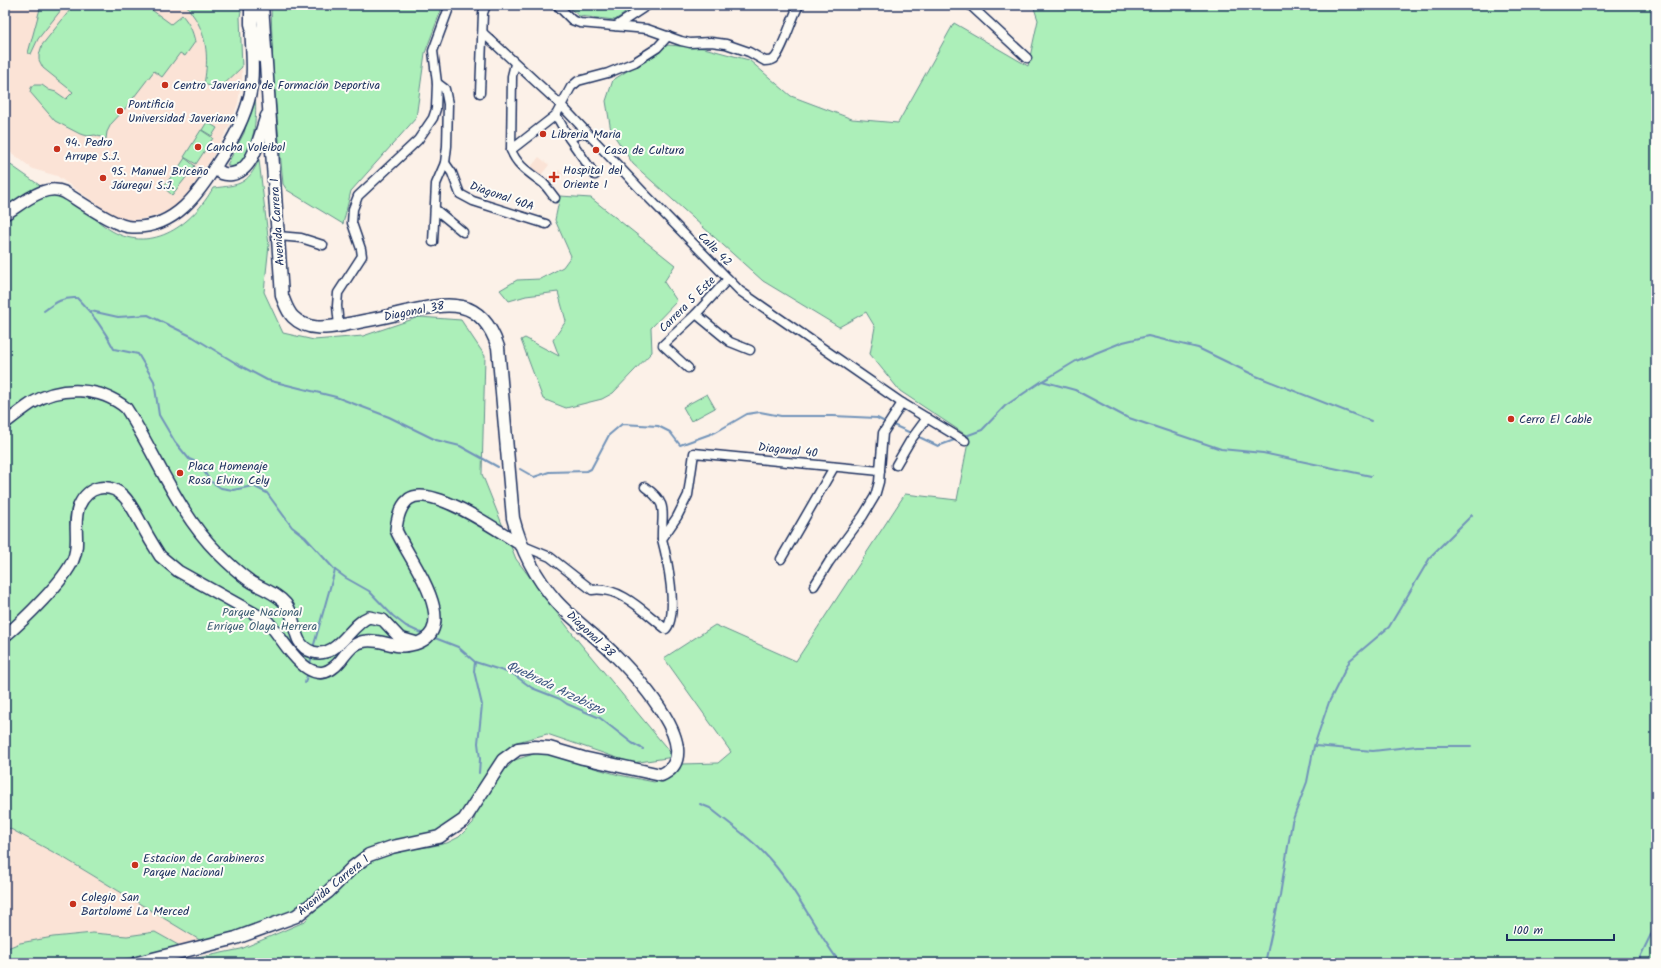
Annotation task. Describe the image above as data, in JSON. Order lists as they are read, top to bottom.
{
  "streets": {
    "main road": ["Avenida Carrera 1", "Diagonal 38"],
    "street": [
      "Diagonal 40A",
      "Calle 42",
      "Carrera 5 Este",
      "Diagonal 40"
    ]
  },
  "crossings": [
    ["Avenida Carrera 1", "Diagonal 38"],
    ["Calle 42", "Carrera 5 Este"]
  ],
  "water": ["Quebrada Arzobispo"],
  "parks": ["Parque Nacional Enrique Olaya Herrera"],
  "places": {
    "other": [
      "Centro Javeriano de Formación Deportiva",
      "Pontificia Universidad Javeriana",
      "Libreria Maria",
      "Cancha Voleibol",
      "94. Pedro Arrupe S.J.",
      "Casa de Cultura",
      "95. Manuel Briceño Jáuregui S.J.",
      "Cerro El Cable",
      "Placa Homenaje Rosa Elvira Cely",
      "Estacion de Carabineros Parque Nacional",
      "Colegio San Bartolomé La Merced"
    ],
    "health": ["Hospital del Oriente 1"]
  },
  "scale_bar": "100 m"
}
